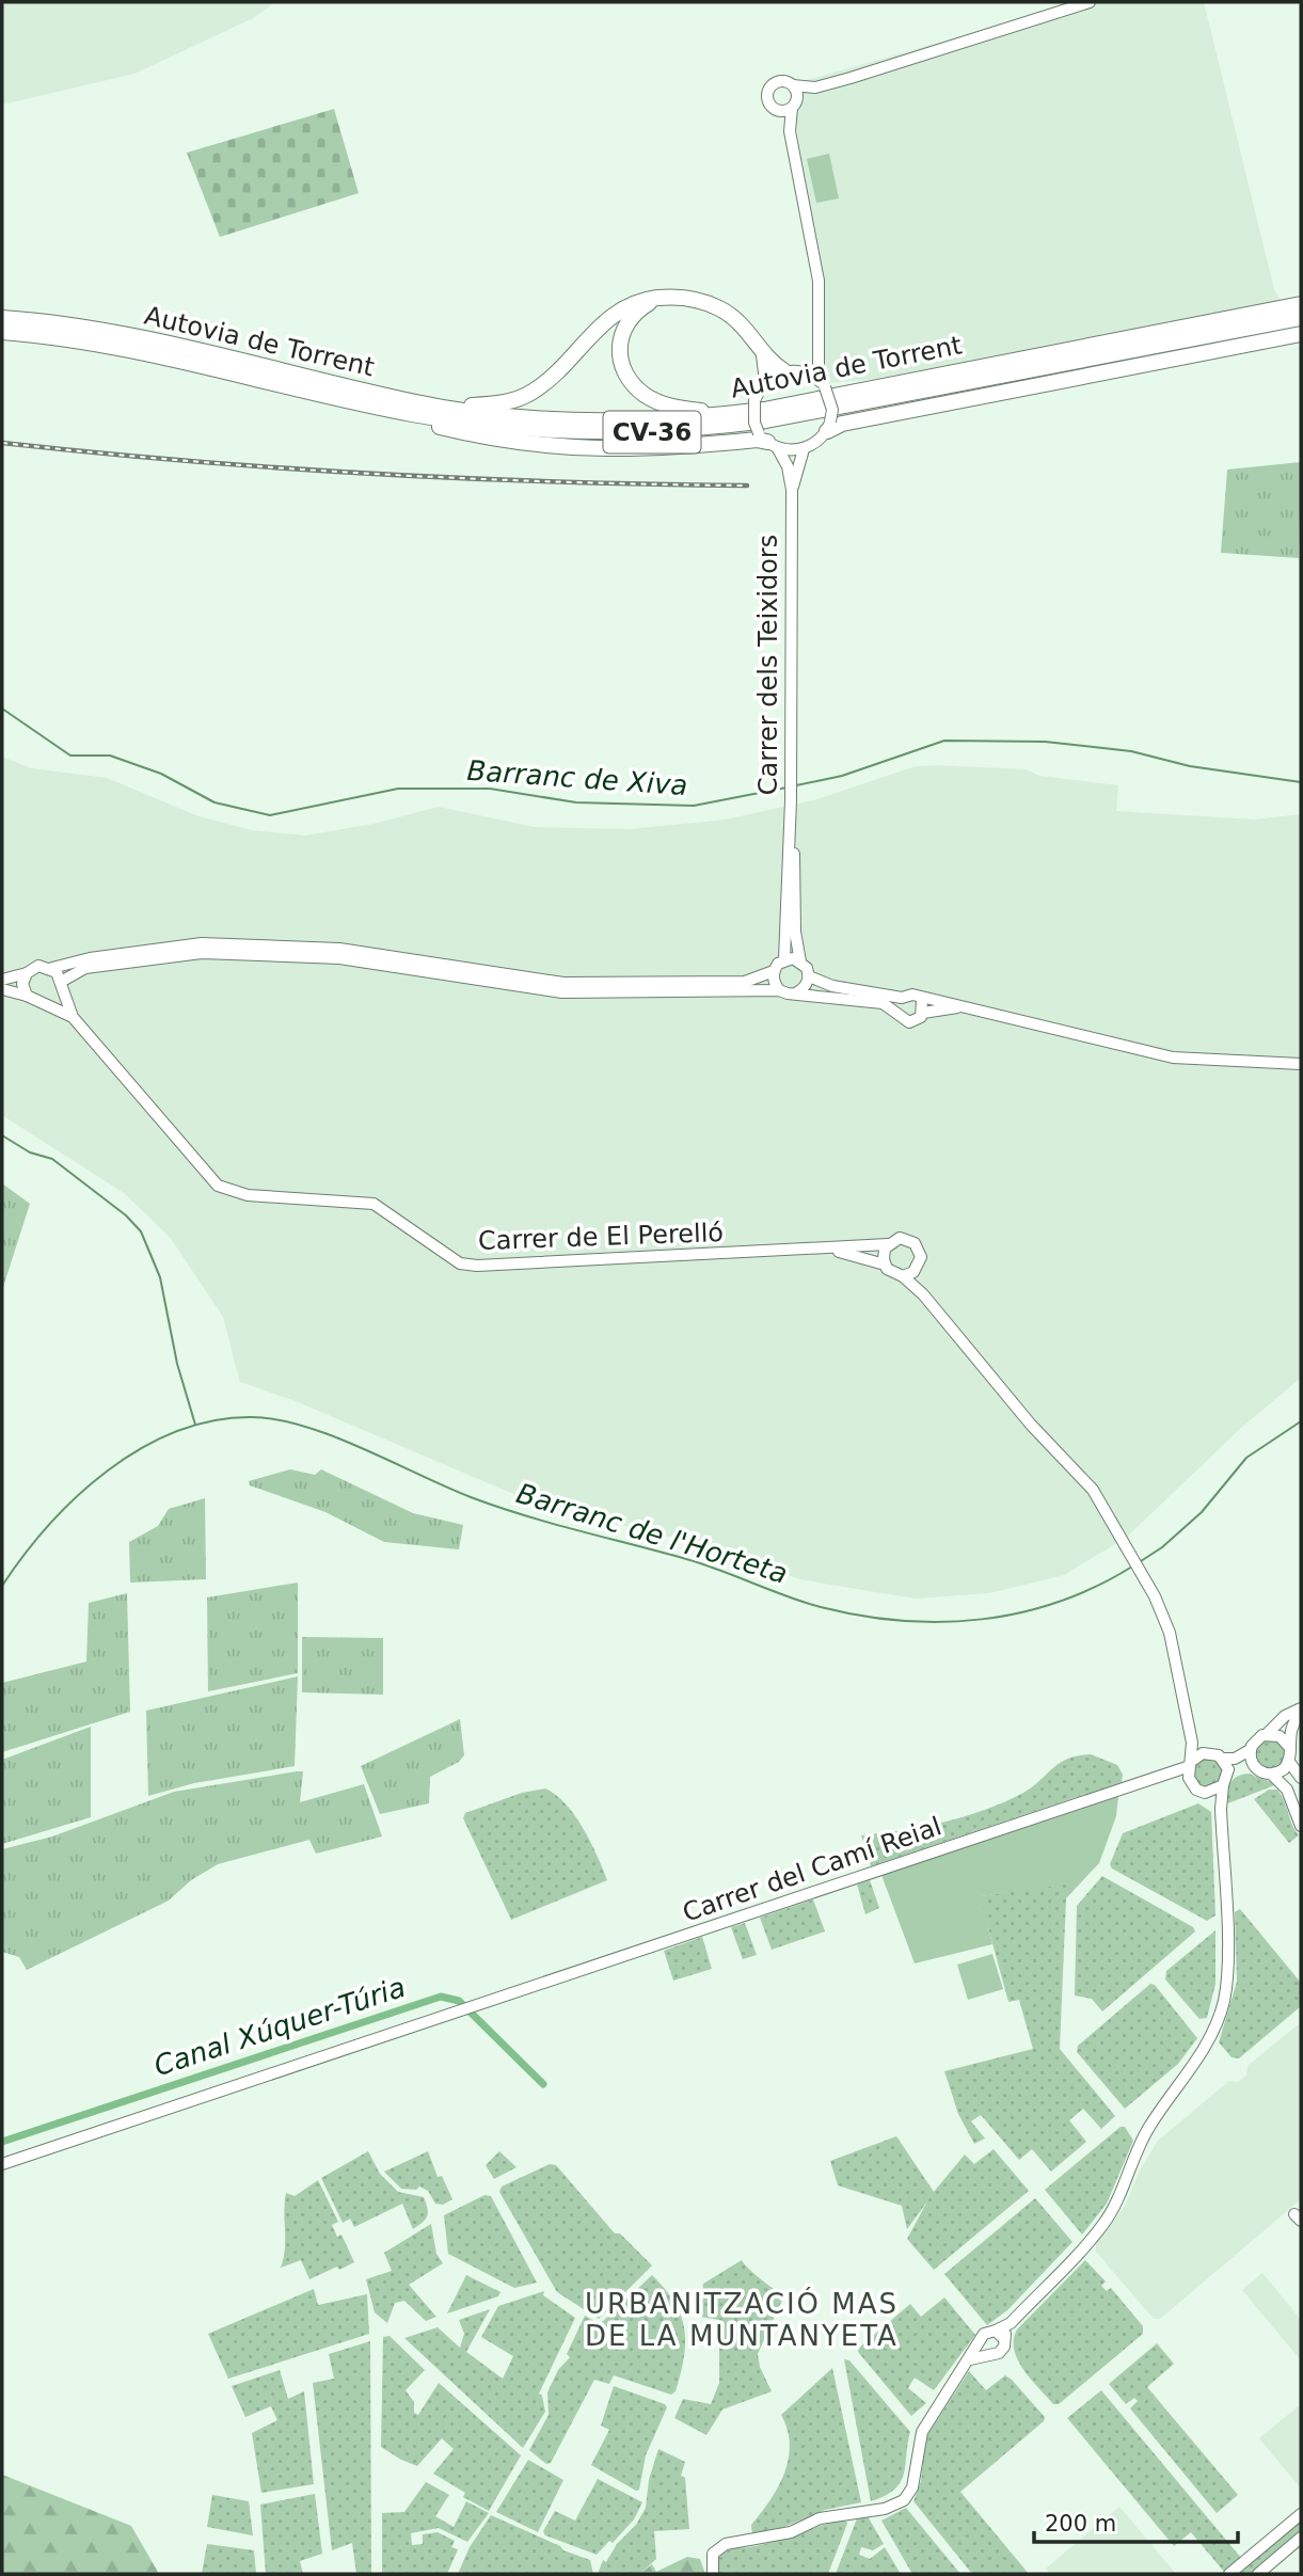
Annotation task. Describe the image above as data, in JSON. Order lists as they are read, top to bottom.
{
  "streets": {
    "highway": ["Autovia de Torrent", "CV-36"],
    "street": ["Carrer dels Teixidors", "Carrer de El Perelló", "Carrer del Camí Reial"]
  },
  "districts": ["URBANITZACIÓ MAS DE LA MUNTANYETA"],
  "water": ["Barranc de Xiva", "Barranc de l'Horteta", "Canal Xúquer-Túria"],
  "scale_bar": "200 m"
}
